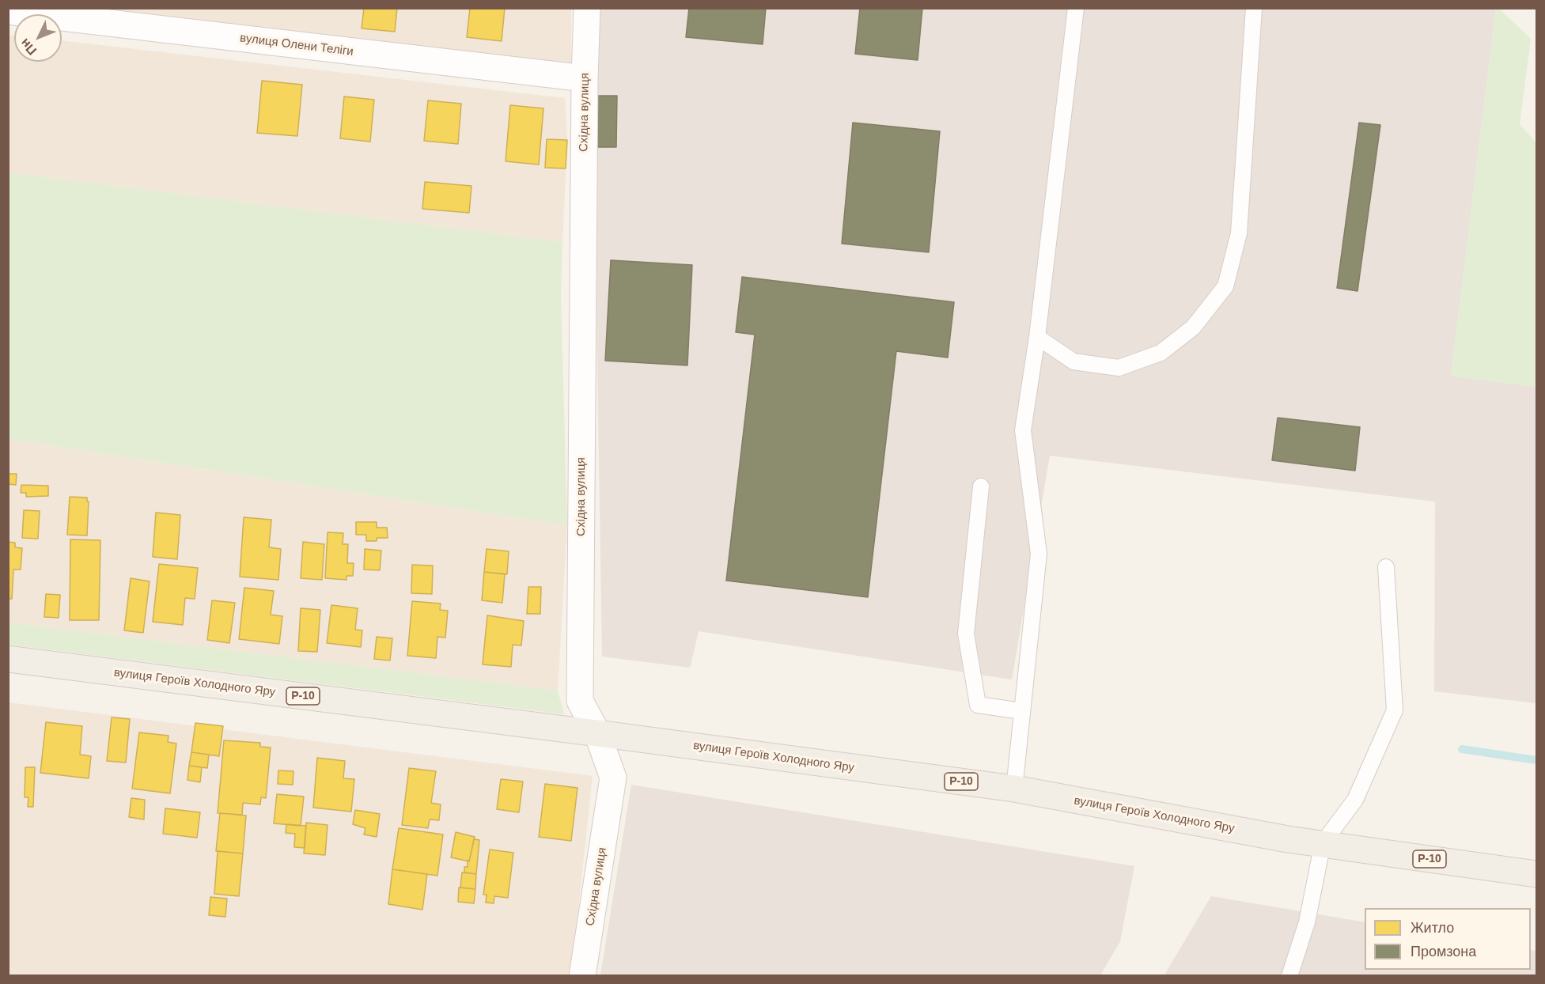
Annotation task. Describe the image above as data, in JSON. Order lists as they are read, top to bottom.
{
  "streets": {
    "main road": ["вулиця Героїв Холодного Яру", "Р-10"],
    "street": ["вулиця Олени Теліги", "Східна вулиця"]
  },
  "crossings": [
    ["вулиця Олени Теліги", "Східна вулиця"],
    ["Східна вулиця", "вулиця Героїв Холодного Яру"]
  ],
  "legend": ["Житло", "Промзона"],
  "north": "bottom left"
}
